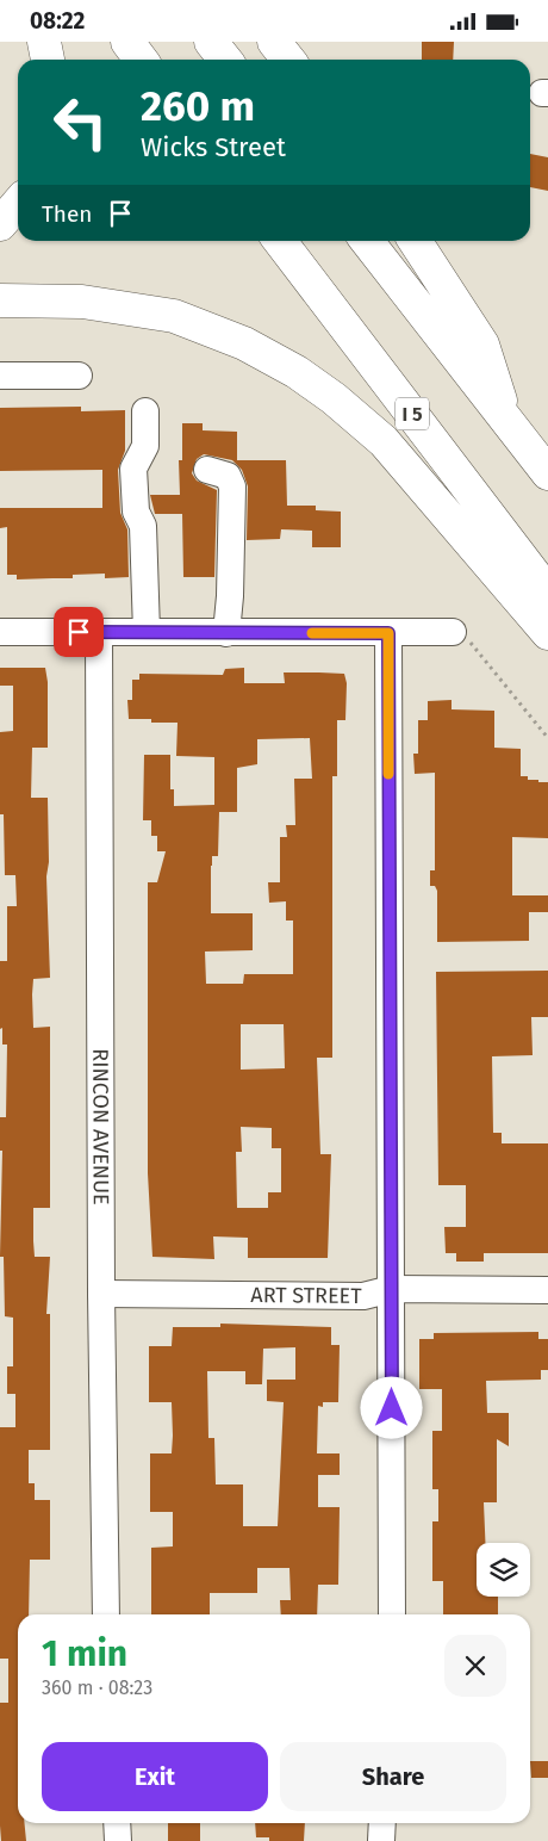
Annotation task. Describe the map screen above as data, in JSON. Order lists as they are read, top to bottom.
{
  "streets": {
    "highway": ["I 5"],
    "street": ["RINCON AVENUE", "ART STREET"]
  },
  "crossings": [
    ["RINCON AVENUE", "ART STREET"]
  ],
  "page": {
    "status": "08:22",
    "turn": ["260 m", "Wicks Street"],
    "then": "Then",
    "heading": ["1 min", "360 m · 08:23"],
    "buttons": ["Exit", "Share"]
  }
}
